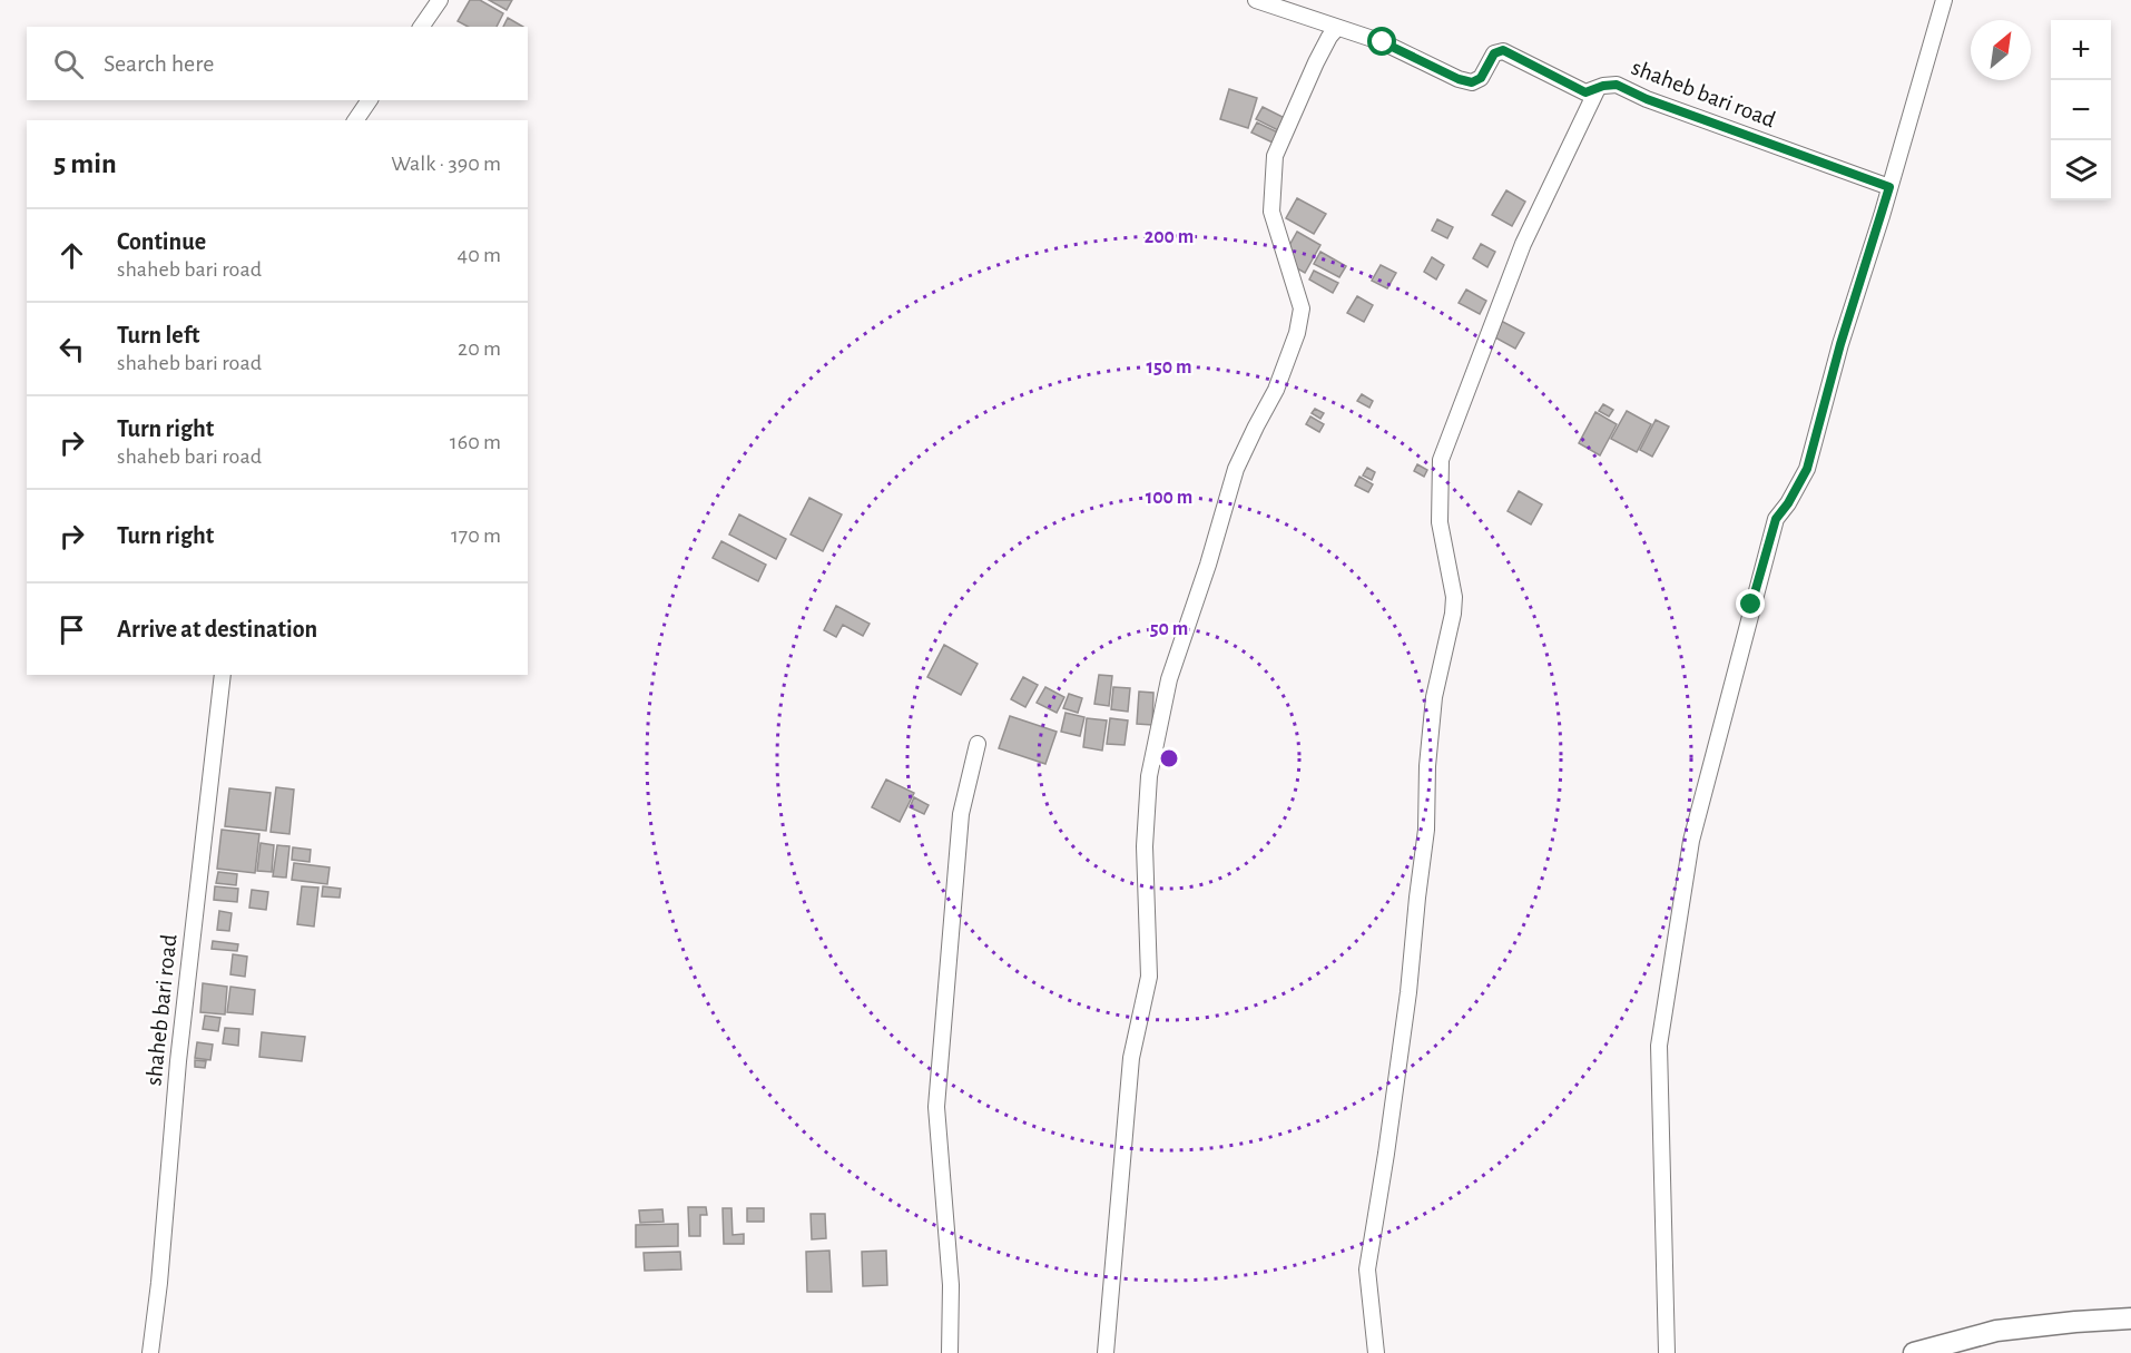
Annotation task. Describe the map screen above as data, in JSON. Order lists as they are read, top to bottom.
{
  "streets": {
    "street": ["shaheb bari road"]
  },
  "north": "top right",
  "page": {
    "map_buttons": ["+", "−"],
    "search": "Search here",
    "heading": ["5 min", "Walk · 390 m"],
    "list": [
      ["Continue", "shaheb bari road", "40 m"],
      ["Turn left", "shaheb bari road", "20 m"],
      ["Turn right", "shaheb bari road", "160 m"],
      ["Turn right", "170 m"],
      "Arrive at destination"
    ]
  },
  "rings": [
    "200 m",
    "150 m",
    "100 m",
    "50 m"
  ]
}
